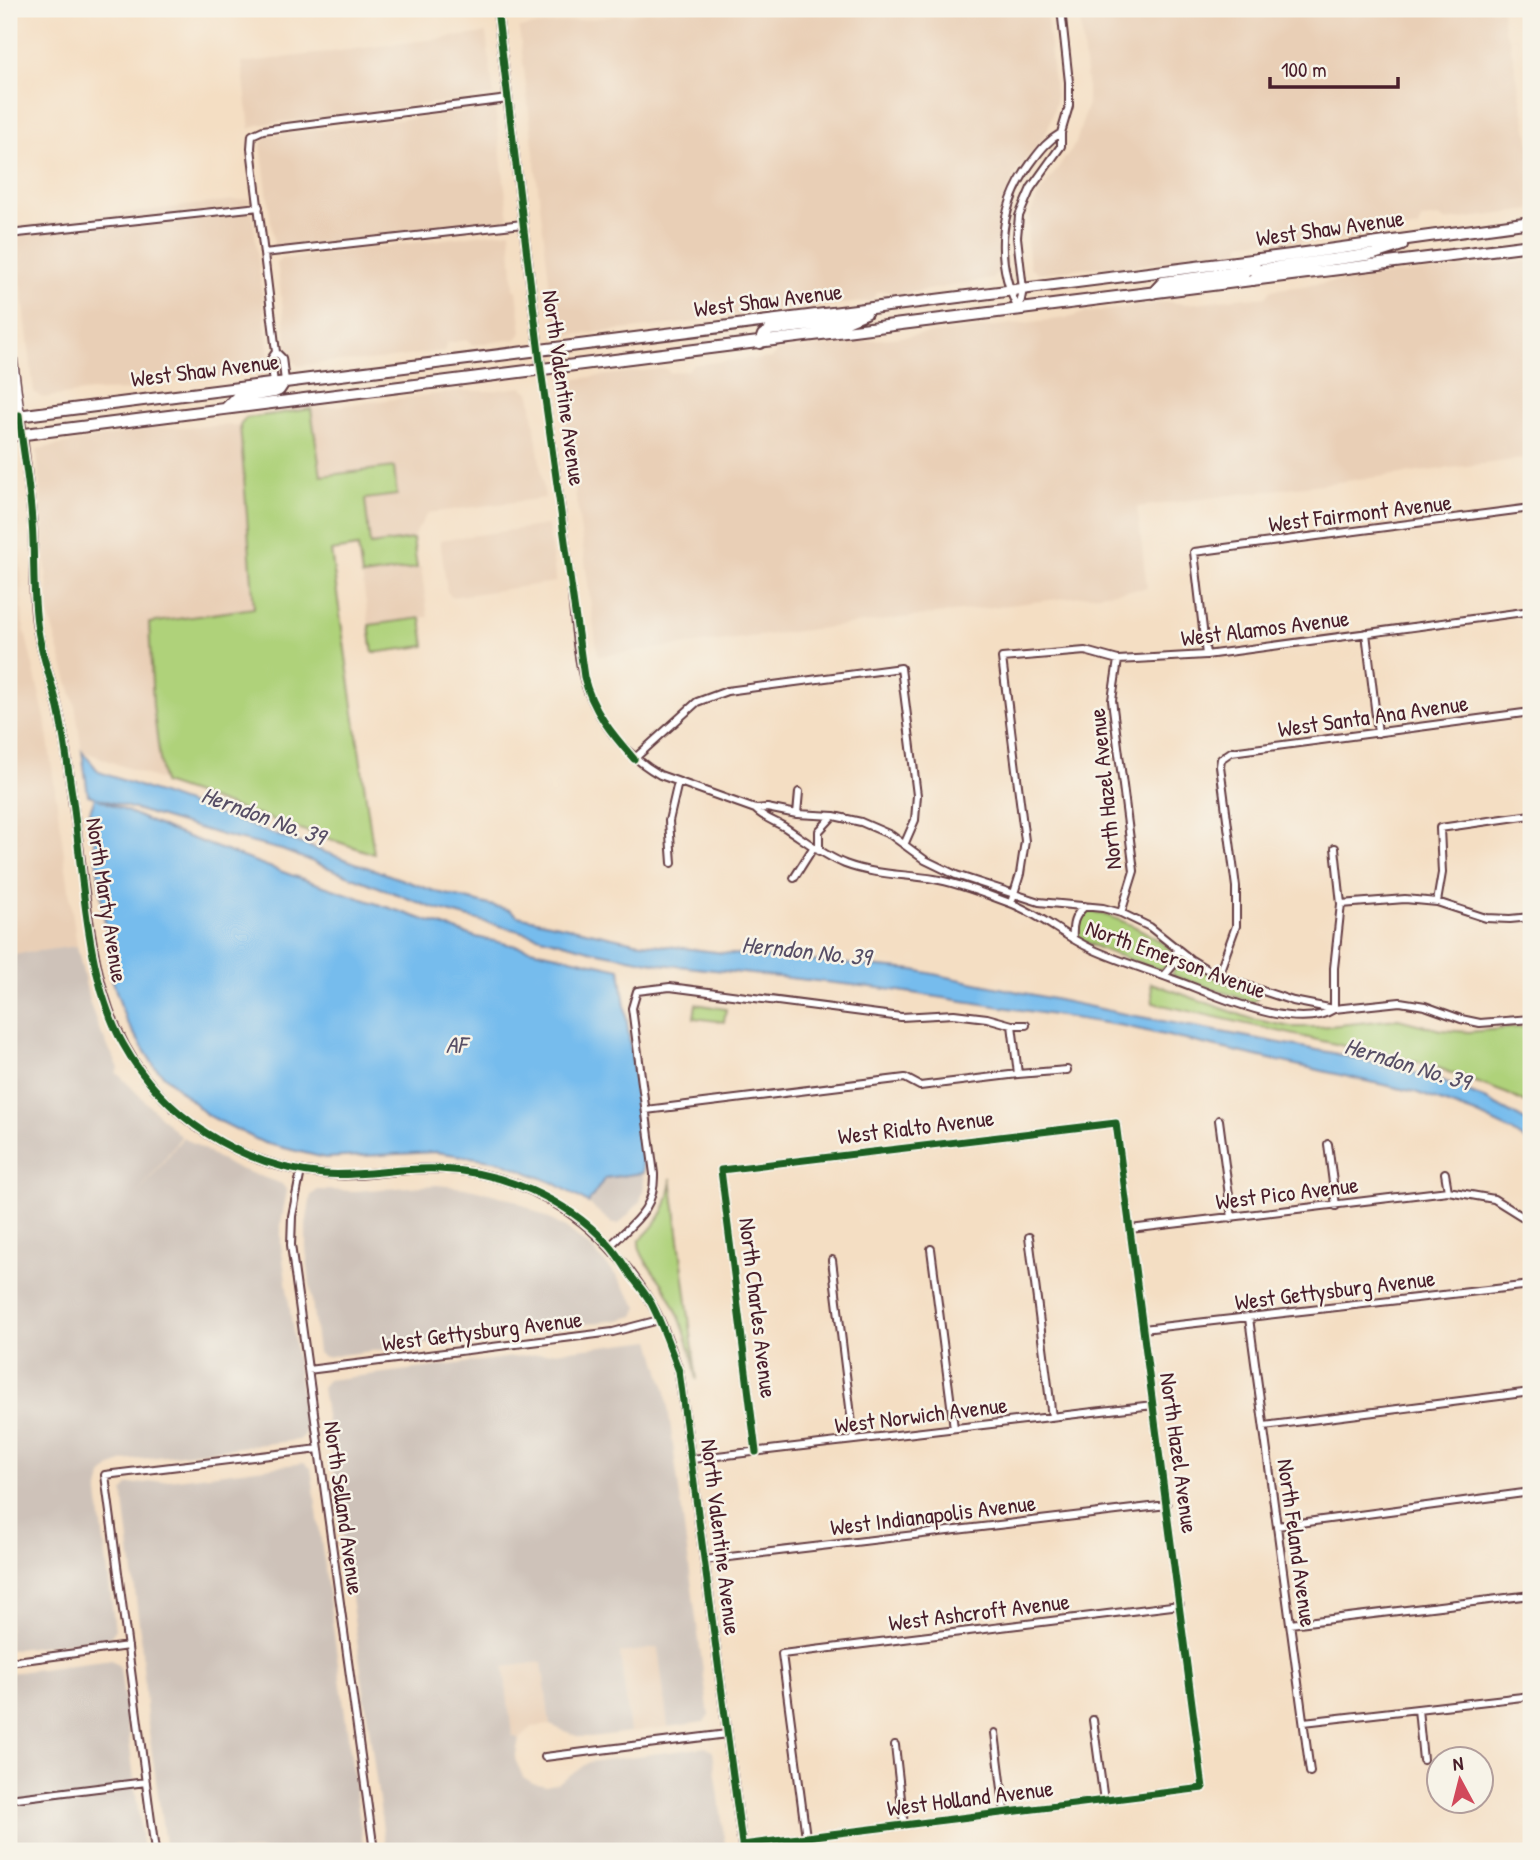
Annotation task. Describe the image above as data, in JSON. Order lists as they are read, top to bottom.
{
  "streets": {
    "main road": ["West Shaw Avenue"],
    "street": [
      "North Valentine Avenue",
      "West Fairmont Avenue",
      "West Alamos Avenue",
      "West Santa Ana Avenue",
      "North Hazel Avenue",
      "North Marty Avenue",
      "North Emerson Avenue",
      "West Rialto Avenue",
      "West Pico Avenue",
      "West Gettysburg Avenue",
      "North Charles Avenue",
      "West Norwich Avenue",
      "North Selland Avenue",
      "West Indianapolis Avenue",
      "North Feland Avenue",
      "West Ashcroft Avenue",
      "West Holland Avenue"
    ]
  },
  "crossings": [
    ["West Shaw Avenue", "North Valentine Avenue"],
    ["West Shaw Avenue", "North Marty Avenue"],
    ["North Valentine Avenue", "North Marty Avenue"],
    ["North Valentine Avenue", "North Emerson Avenue"],
    ["North Valentine Avenue", "West Gettysburg Avenue"],
    ["North Valentine Avenue", "West Norwich Avenue"],
    ["North Valentine Avenue", "West Indianapolis Avenue"],
    ["North Valentine Avenue", "West Holland Avenue"],
    ["West Fairmont Avenue", "West Alamos Avenue"],
    ["West Alamos Avenue", "North Hazel Avenue"],
    ["West Alamos Avenue", "North Emerson Avenue"],
    ["West Santa Ana Avenue", "North Emerson Avenue"],
    ["North Hazel Avenue", "North Emerson Avenue"],
    ["North Hazel Avenue", "West Rialto Avenue"],
    ["North Hazel Avenue", "West Pico Avenue"],
    ["North Hazel Avenue", "West Gettysburg Avenue"],
    ["North Hazel Avenue", "West Norwich Avenue"],
    ["North Hazel Avenue", "West Indianapolis Avenue"],
    ["North Hazel Avenue", "West Ashcroft Avenue"],
    ["North Hazel Avenue", "West Holland Avenue"],
    ["North Marty Avenue", "North Selland Avenue"],
    ["West Rialto Avenue", "North Charles Avenue"],
    ["West Gettysburg Avenue", "North Selland Avenue"],
    ["West Gettysburg Avenue", "North Feland Avenue"],
    ["North Charles Avenue", "West Norwich Avenue"],
    ["West Ashcroft Avenue", "West Holland Avenue"]
  ],
  "water": ["Herndon No. 39", "AF"],
  "scale_bar": "100 m",
  "north": "top"
}
